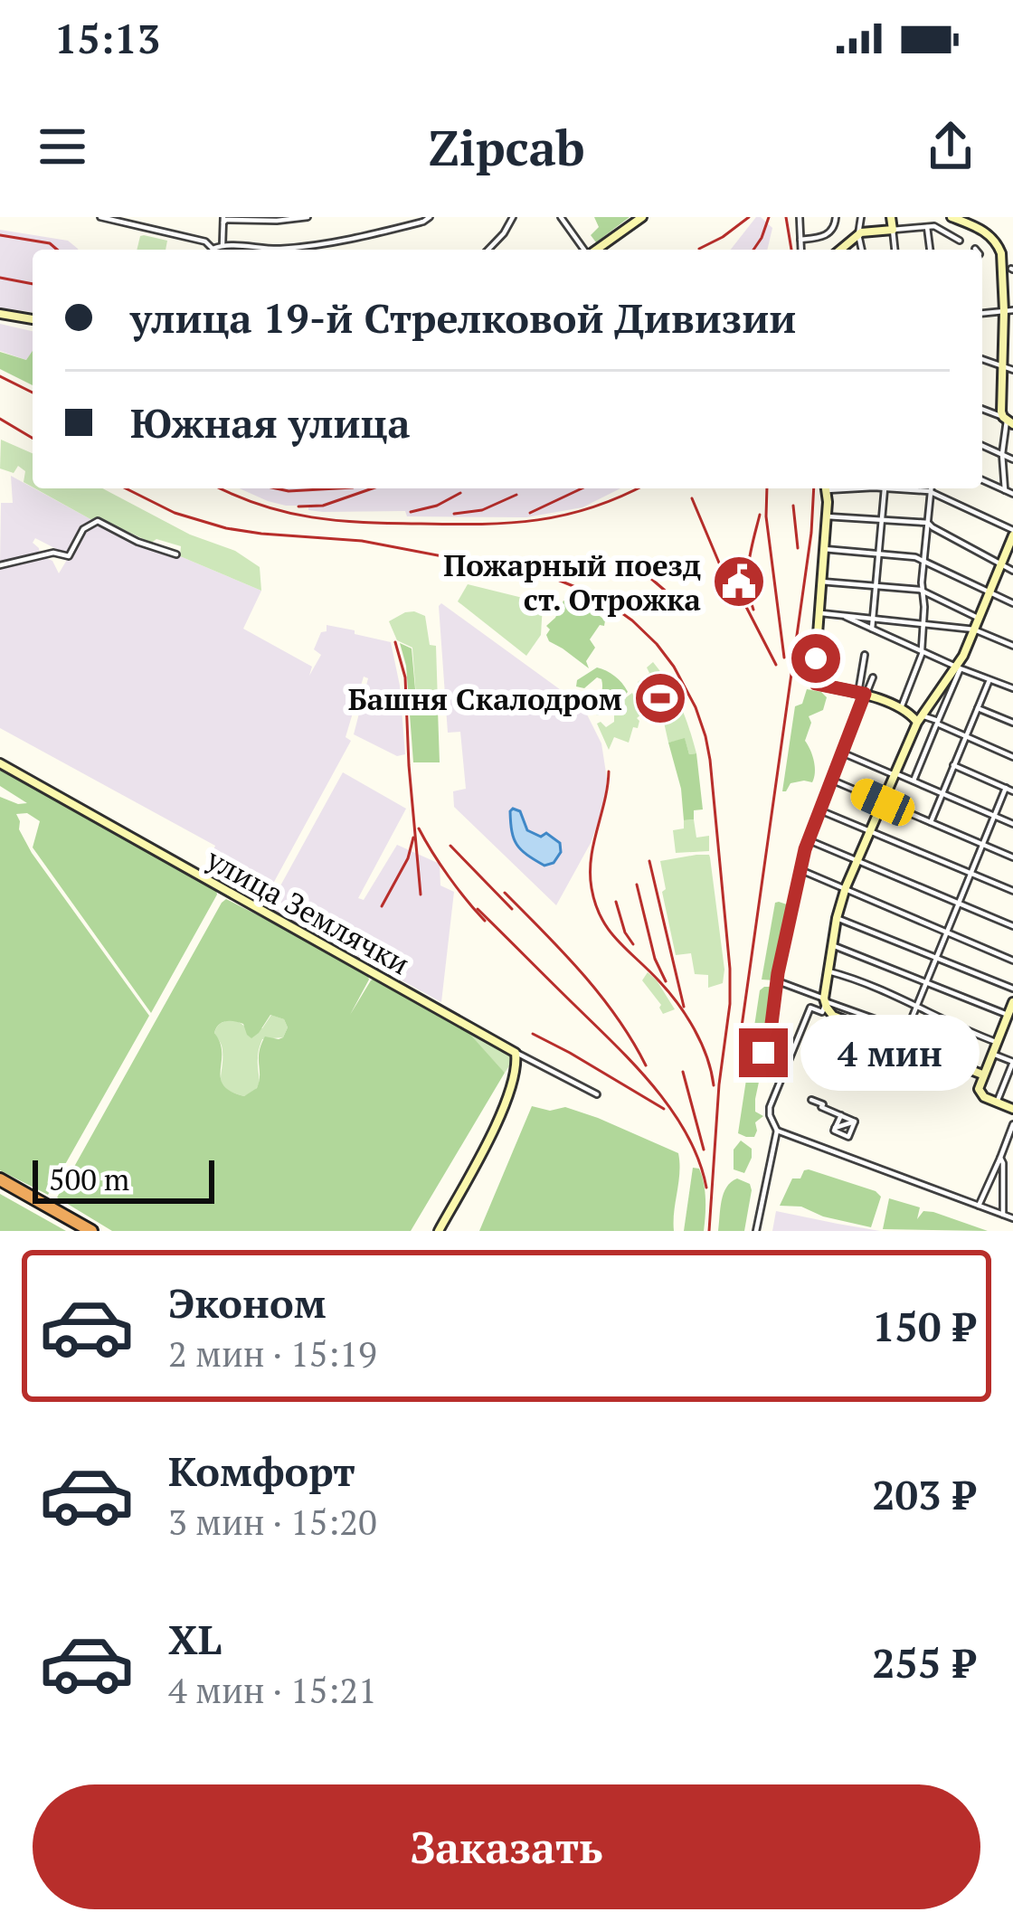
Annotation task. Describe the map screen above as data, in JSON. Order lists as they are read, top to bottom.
{
  "streets": {
    "street": ["улица Землячки"]
  },
  "places": {
    "public building": ["Пожарный поезд ст. Отрожка"],
    "sports": ["Башня Скалодром"]
  },
  "scale_bar": "500 m",
  "page": {
    "status": "15:13",
    "header": "Zipcab",
    "banner": ["улица 19-й Стрелковой Дивизии", "Южная улица"],
    "bubble": "4 мин",
    "scale": "500 m",
    "list": [
      {
        "name": "Эконом",
        "note": "2 мин · 15:19",
        "value": "150 ₽"
      },
      {
        "name": "Комфорт",
        "note": "3 мин · 15:20",
        "value": "203 ₽"
      },
      {
        "name": "XL",
        "note": "4 мин · 15:21",
        "value": "255 ₽"
      }
    ],
    "buttons": "Заказать"
  }
}
